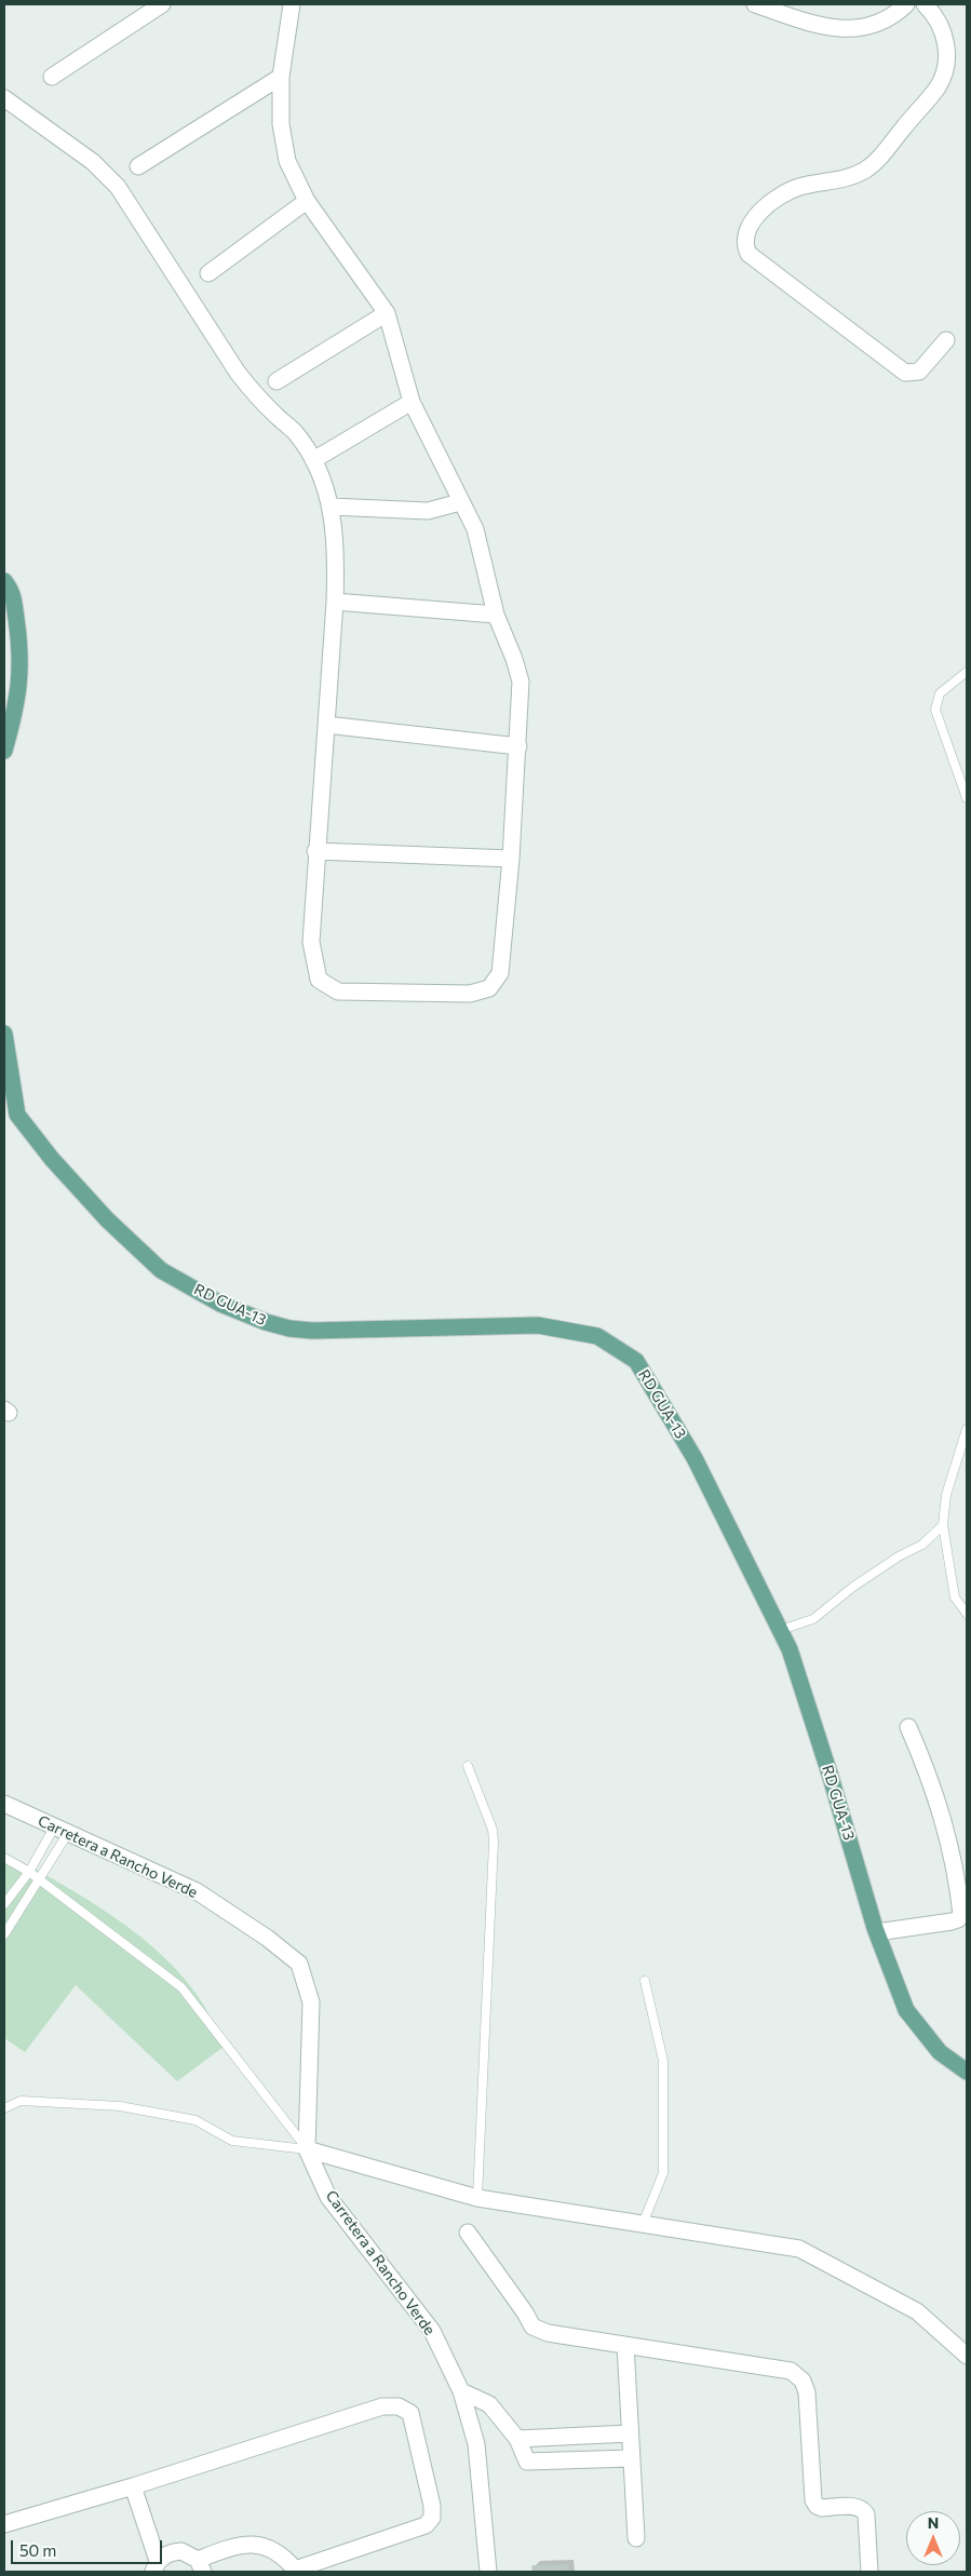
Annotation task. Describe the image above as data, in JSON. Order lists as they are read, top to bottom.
{
  "streets": {
    "main road": ["RD GUA-13"],
    "street": ["Carretera a Rancho Verde"]
  },
  "scale_bar": "50 m",
  "north": "top"
}
